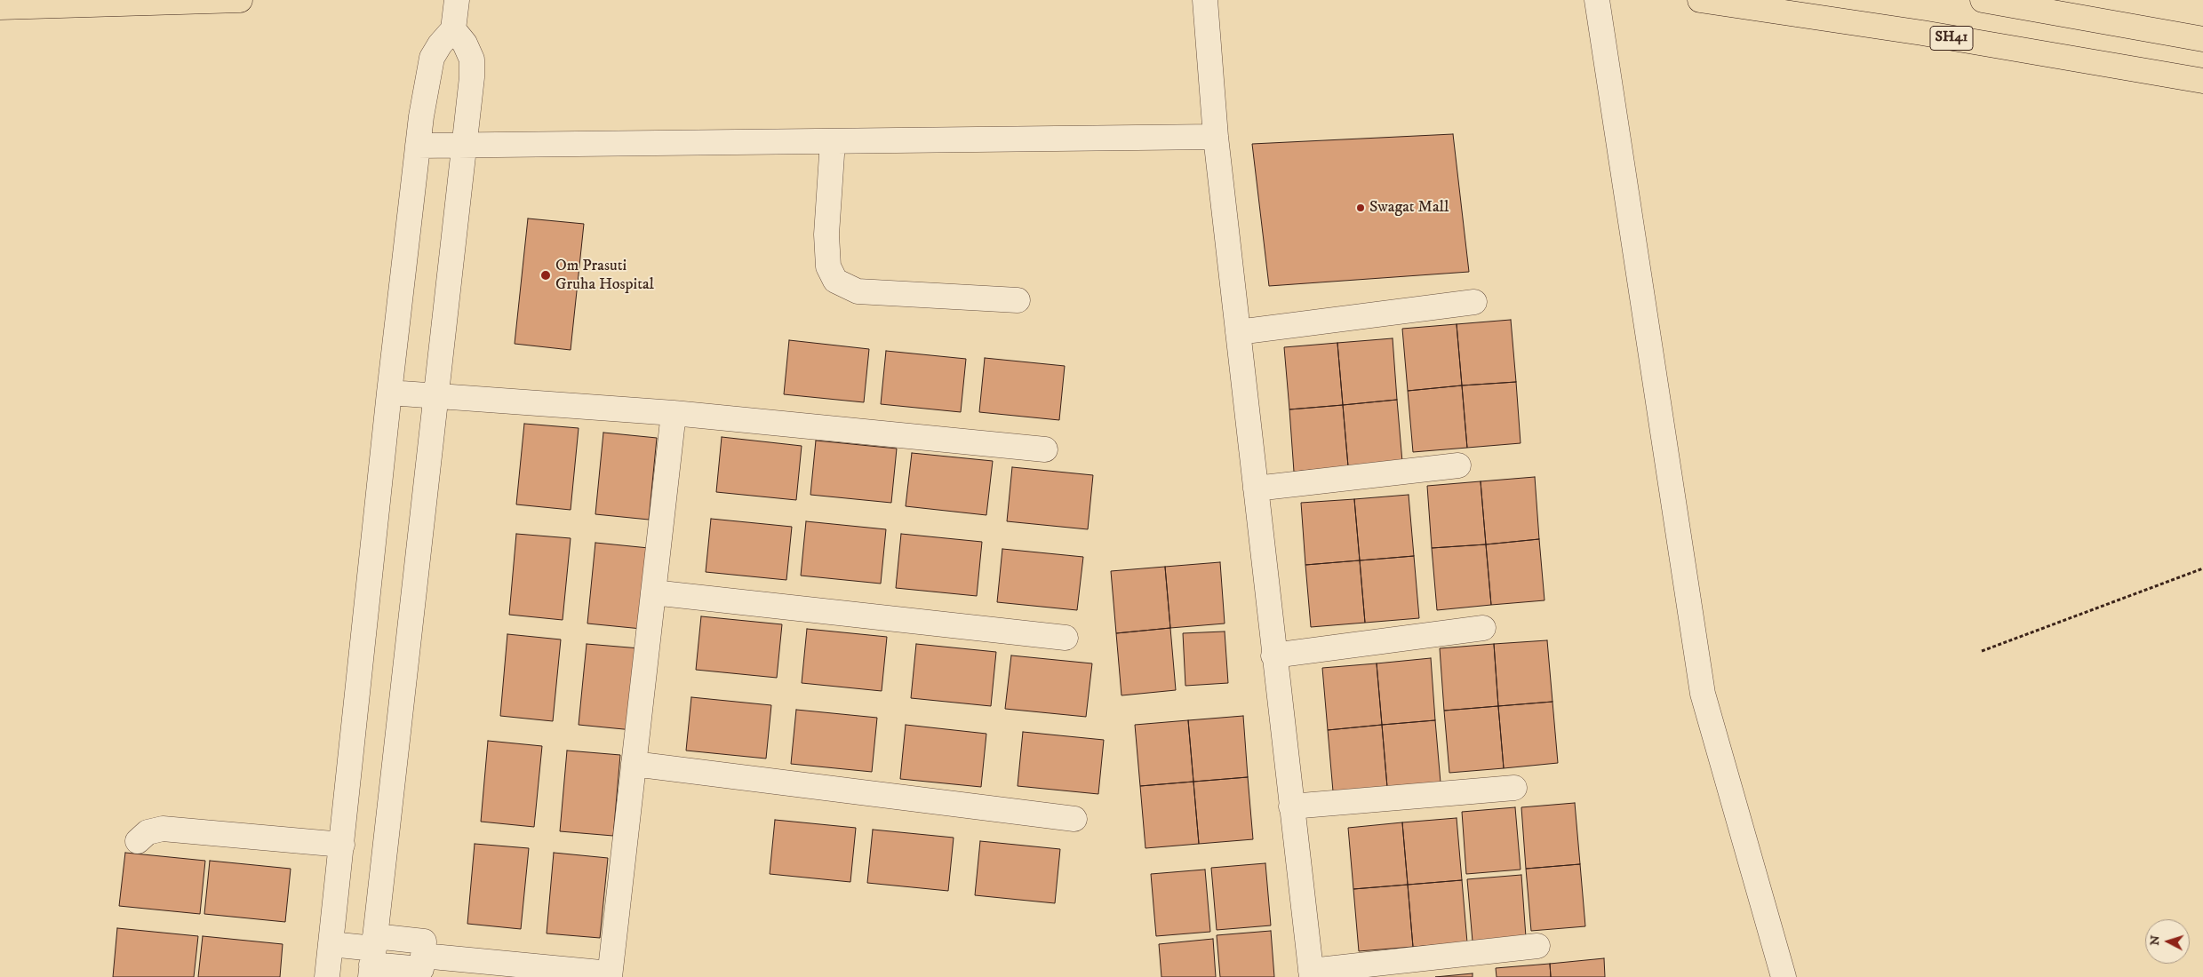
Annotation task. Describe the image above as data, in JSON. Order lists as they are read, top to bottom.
{
  "streets": {
    "main road": ["SH41"]
  },
  "places": ["Swagat Mall", "Om Prasuti Gruha Hospital"],
  "north": "left"
}
